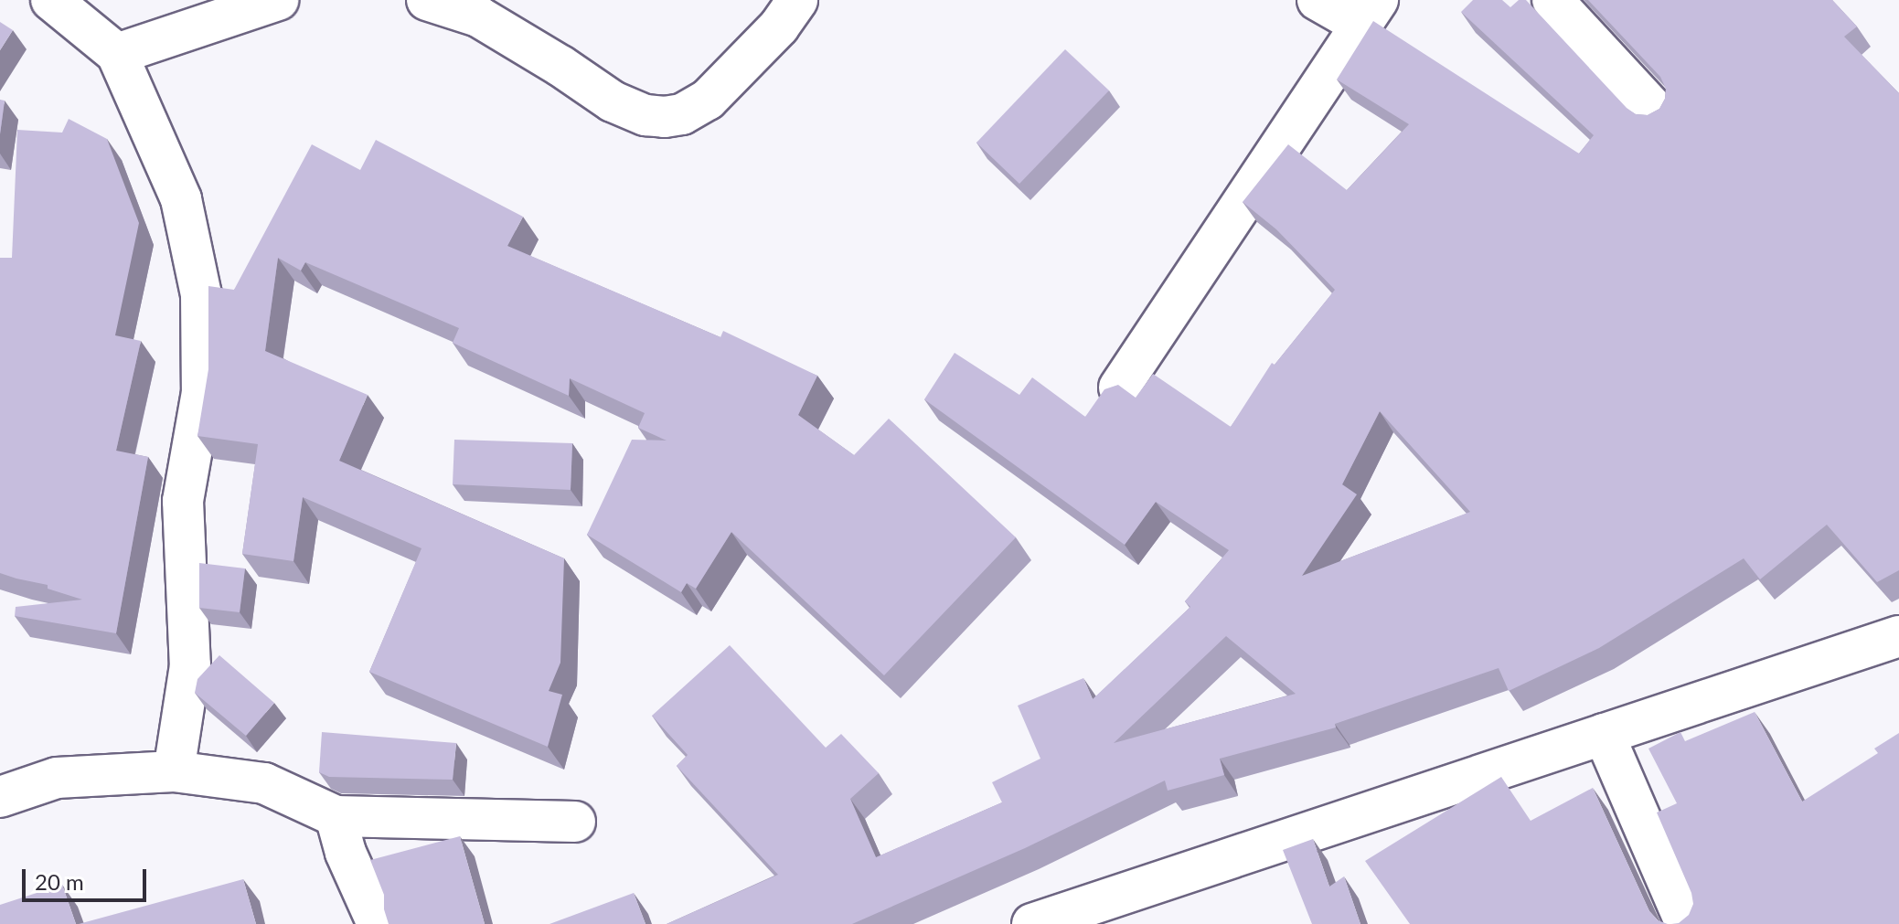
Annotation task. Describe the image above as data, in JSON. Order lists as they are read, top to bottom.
{
  "scale_bar": "20 m"
}
